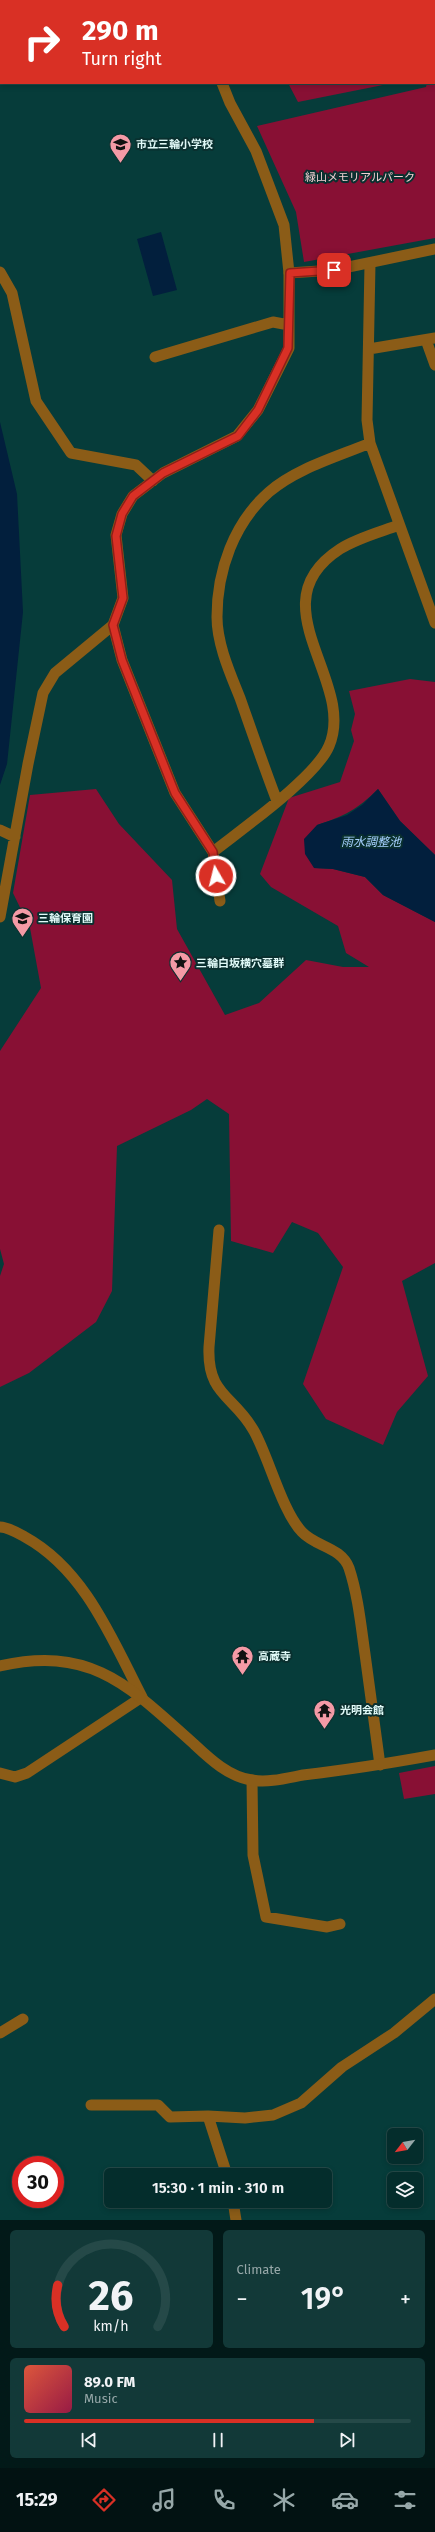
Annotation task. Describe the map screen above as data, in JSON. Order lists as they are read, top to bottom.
{
  "water": ["雨水調整池"],
  "parks": ["緑山メモリアルパーク"],
  "places": {
    "school or university": ["市立三輪小学校", "三輪保育園"],
    "place": ["三輪白坂横穴墓群"],
    "temple": ["高蔵寺", "光明会館"]
  },
  "north": "bottom left",
  "page": {
    "turn": ["290 m", "Turn right"],
    "limit": "30",
    "trip": "15:30 · 1 min · 310 m",
    "tile": "Climate",
    "heat": ["−", "19°", "+"],
    "song": ["89.0 FM", "Music"],
    "tabs": "15:29",
    "gauge": ["26", "km/h"]
  }
}
